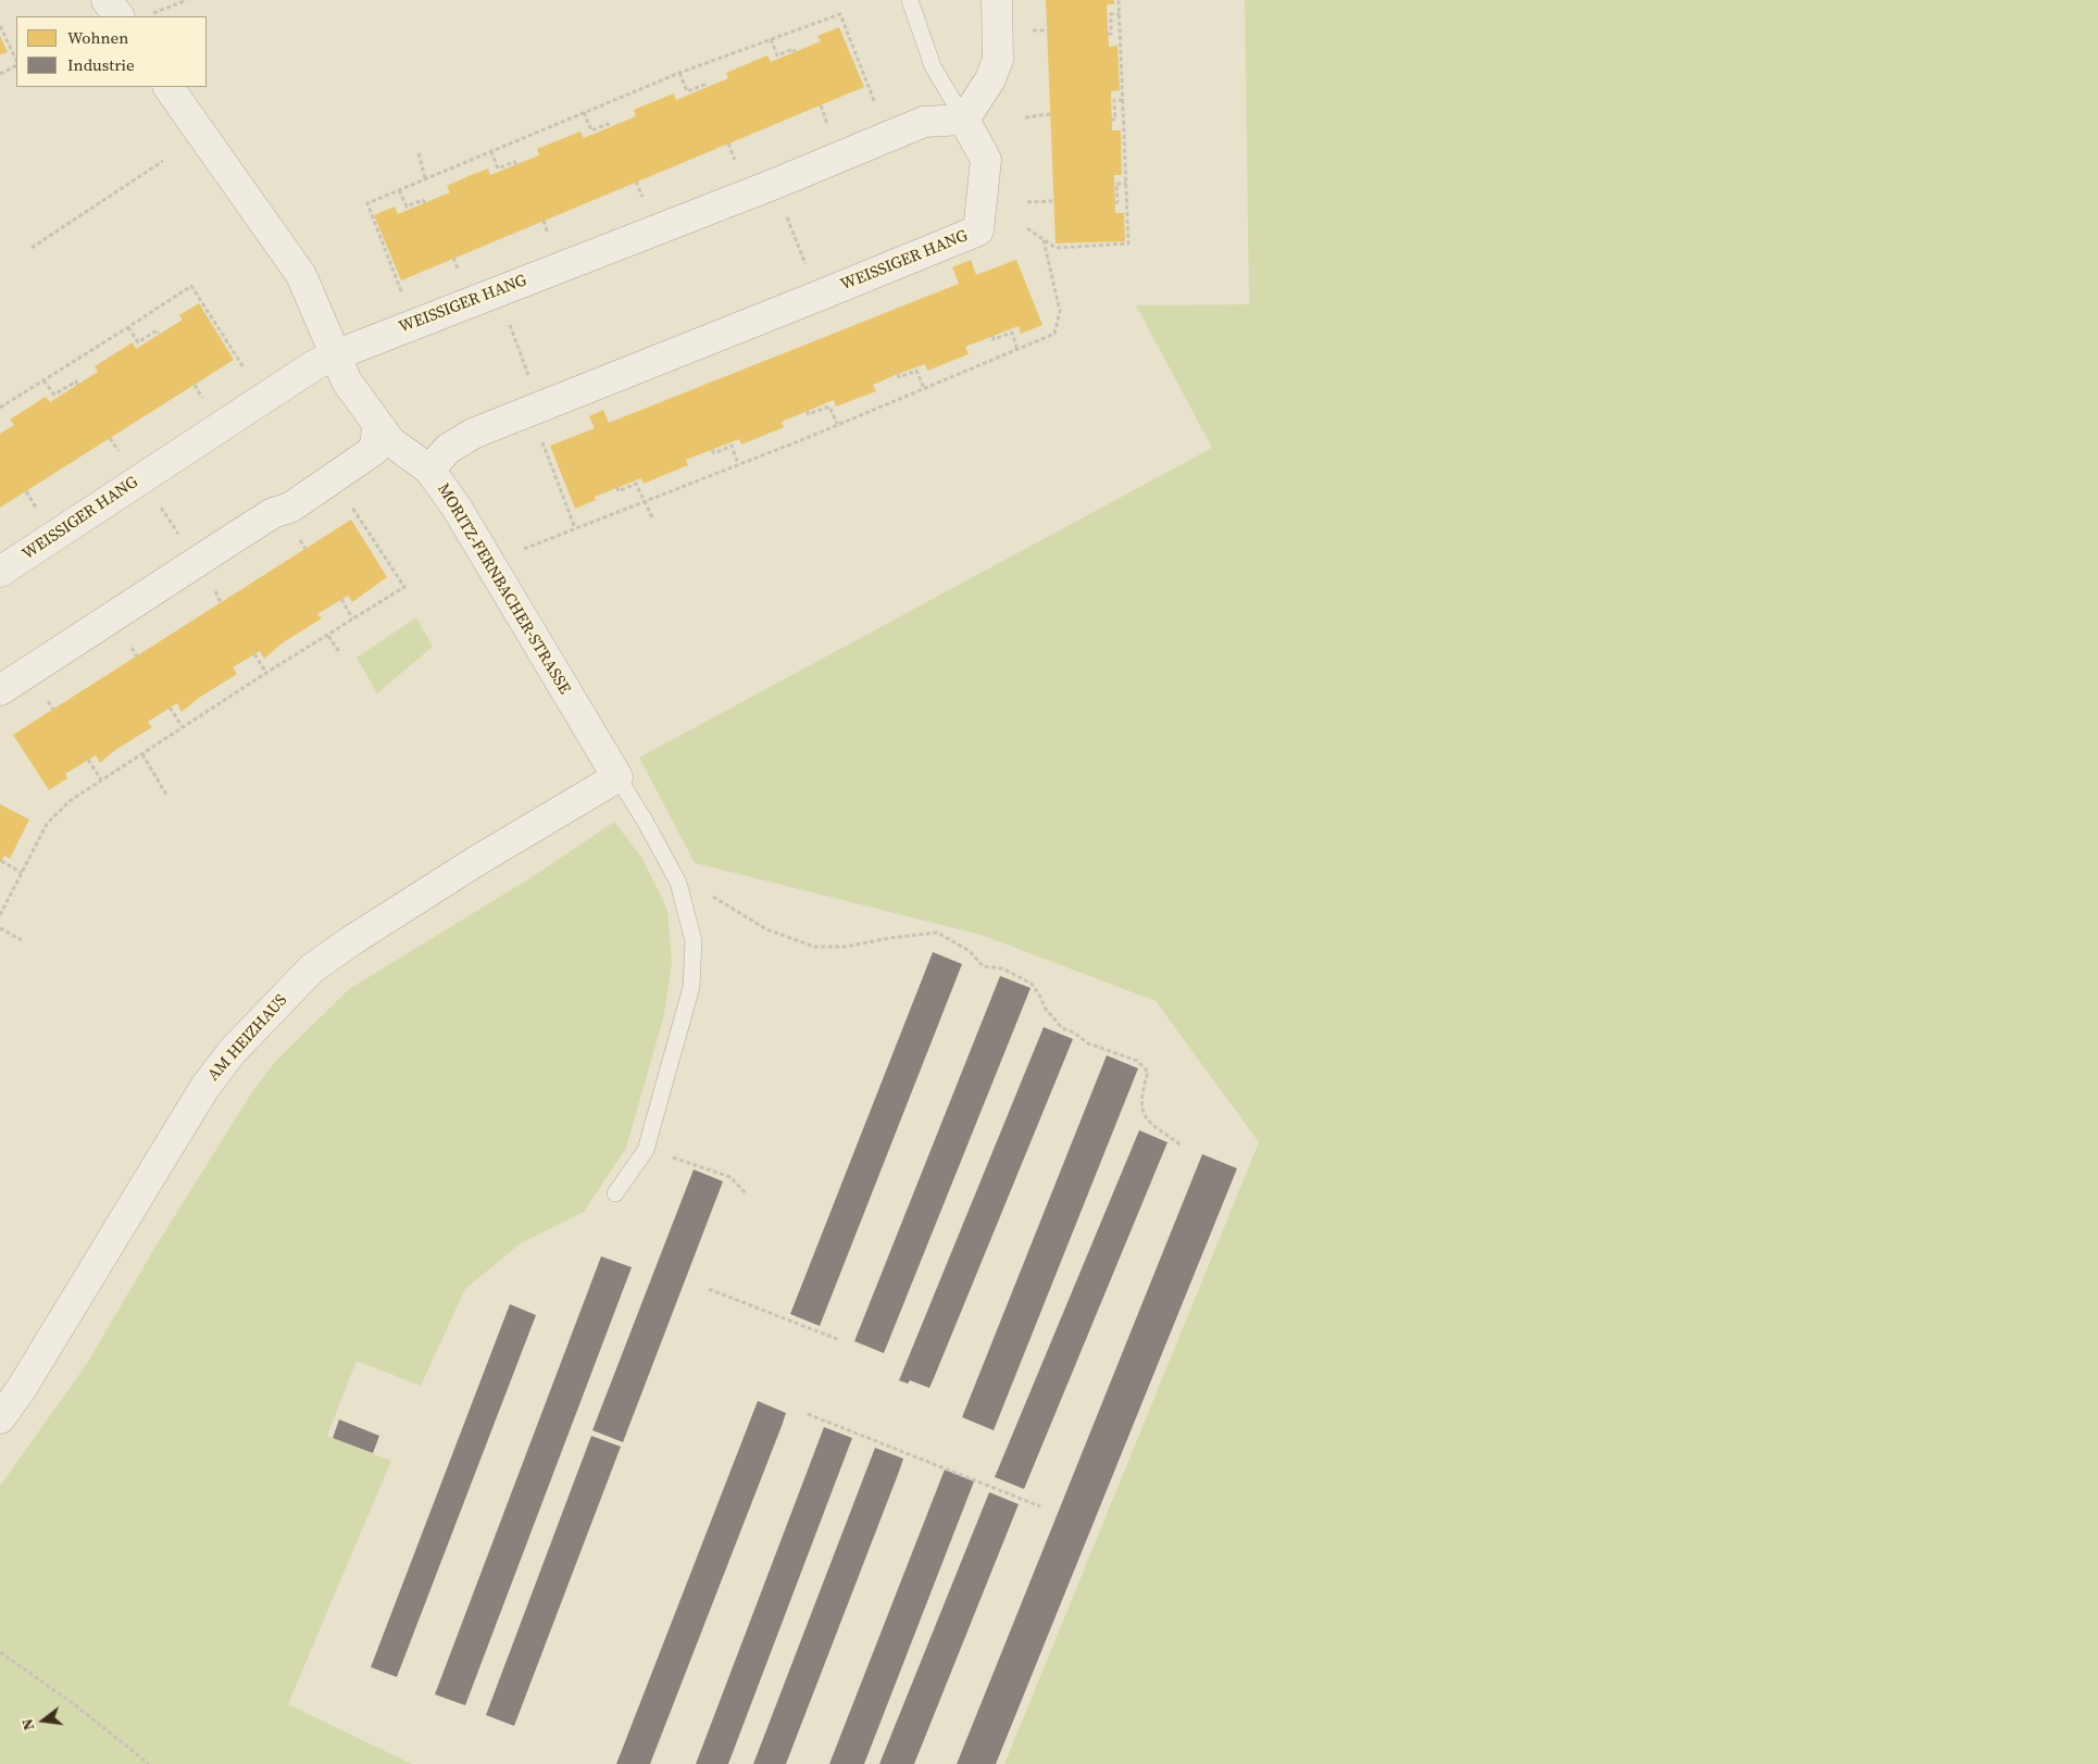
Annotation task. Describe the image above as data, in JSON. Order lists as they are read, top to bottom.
{
  "streets": {
    "street": ["WEISSIGER HANG", "MORITZ-FERNBACHER-STRASSE", "AM HEIZHAUS"]
  },
  "crossings": [
    ["WEISSIGER HANG", "MORITZ-FERNBACHER-STRASSE"],
    ["MORITZ-FERNBACHER-STRASSE", "AM HEIZHAUS"]
  ],
  "legend": ["Wohnen", "Industrie"],
  "north": "left"
}
